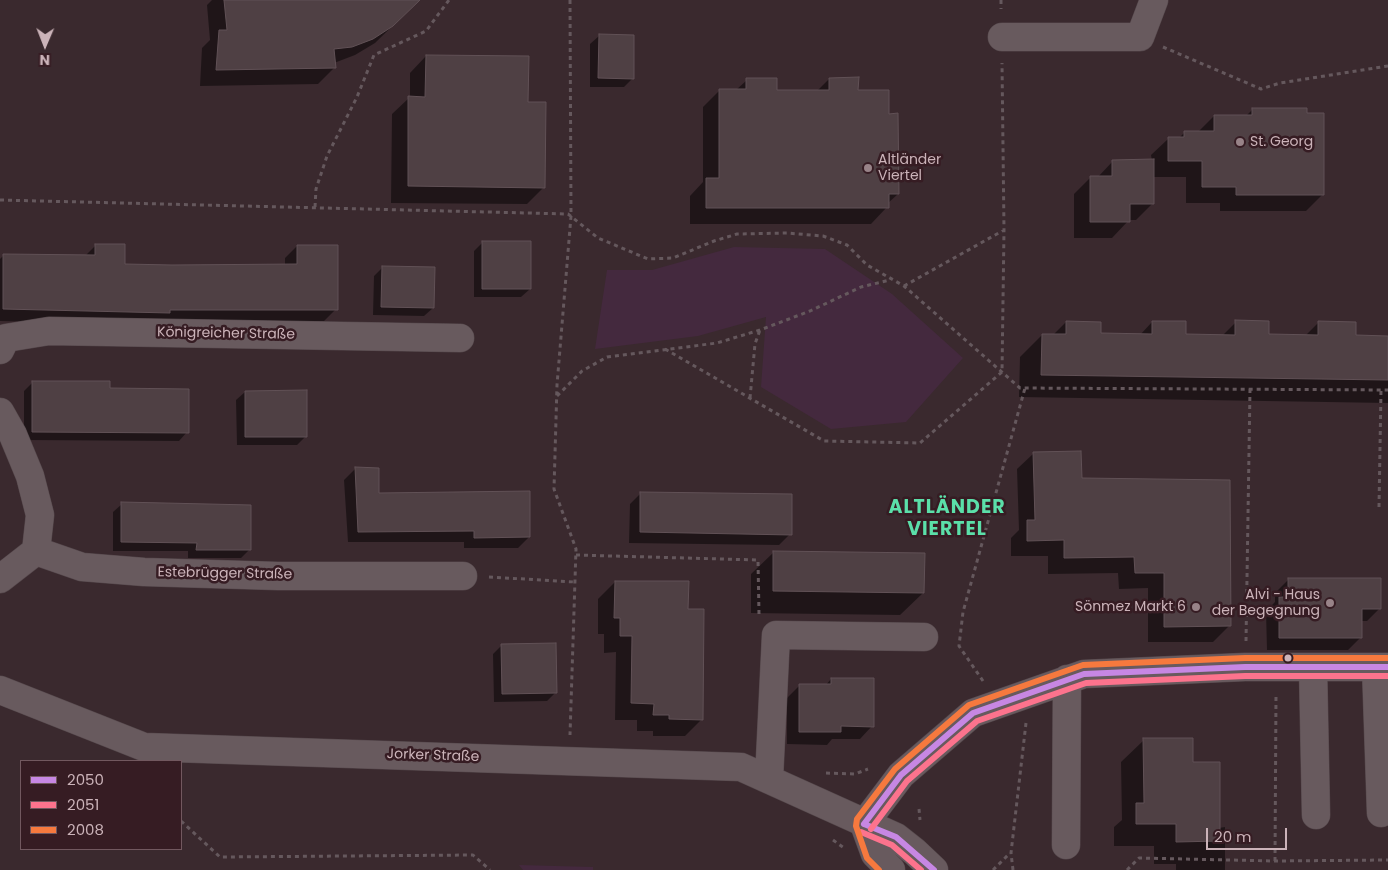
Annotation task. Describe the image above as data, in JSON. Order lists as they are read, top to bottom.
{
  "streets": {
    "street": ["Königreicher Straße", "Estebrügger Straße", "Jorker Straße"]
  },
  "districts": ["ALTLÄNDER VIERTEL"],
  "places": [
    "St. Georg",
    "Altländer Viertel",
    "Alvi - Haus der Begegnung",
    "Sönmez Markt 6"
  ],
  "lines": ["transit line 2008", "transit line 2050", "transit line 2051"],
  "legend": ["2050", "2051", "2008"],
  "scale_bar": "20 m",
  "north": "bottom"
}
